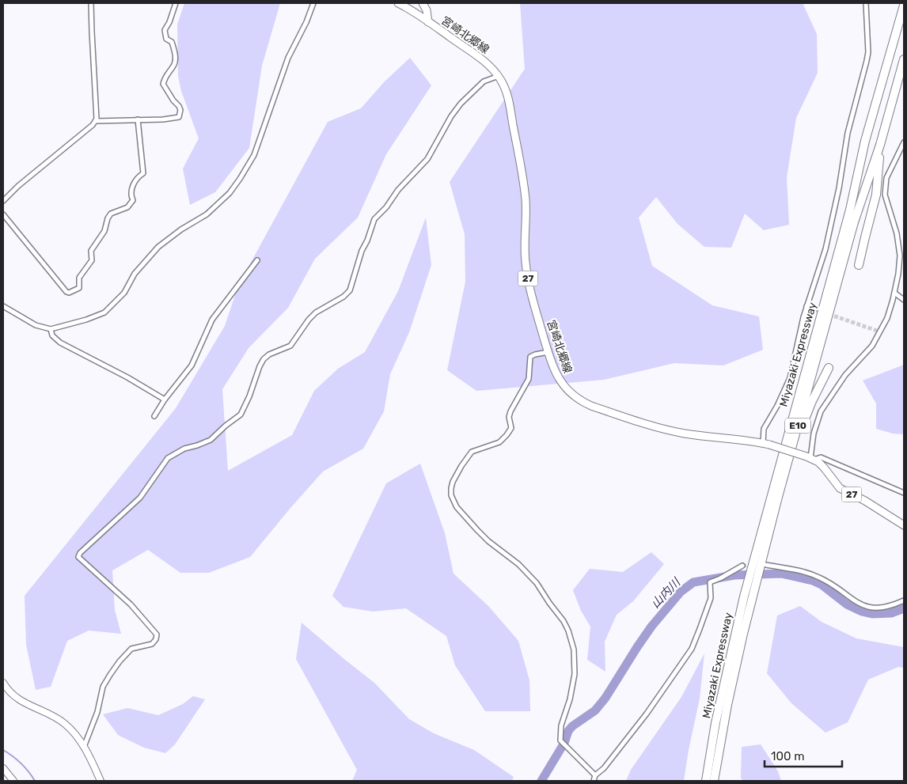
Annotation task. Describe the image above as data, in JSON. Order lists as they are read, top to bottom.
{
  "streets": {
    "highway": ["Miyazaki Expressway", "E10"],
    "main road": ["宮崎北郷線", "27"]
  },
  "water": ["山内川"],
  "scale_bar": "100 m"
}
